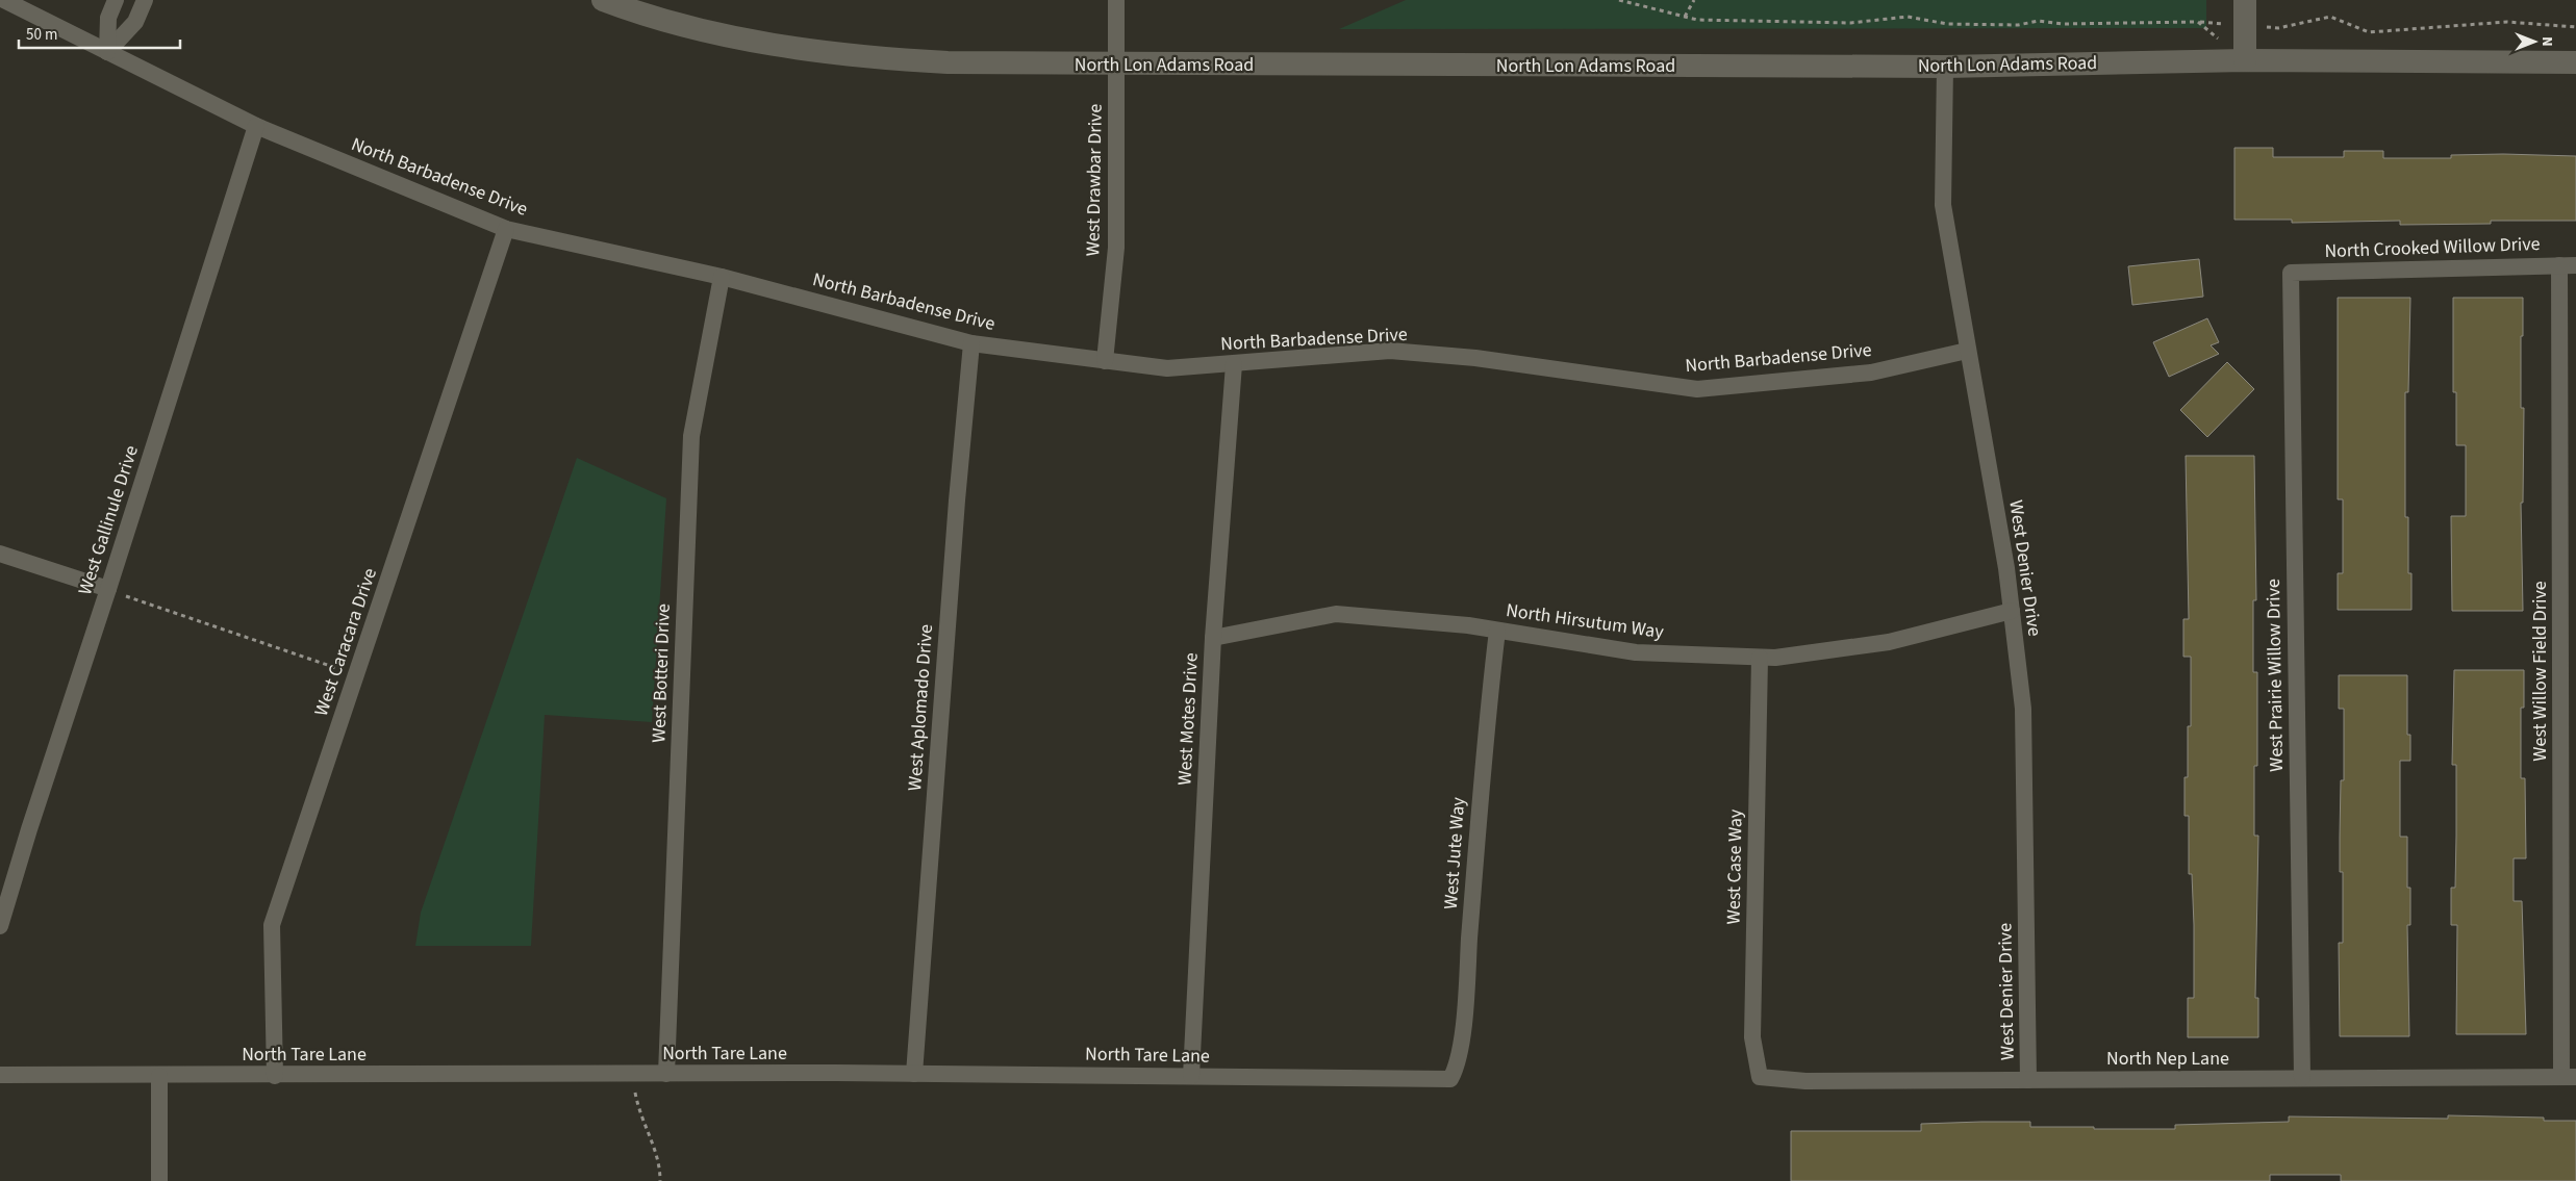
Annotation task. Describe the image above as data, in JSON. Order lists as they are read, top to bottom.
{
  "streets": {
    "street": [
      "North Lon Adams Road",
      "North Barbadense Drive",
      "West Drawbar Drive",
      "North Crooked Willow Drive",
      "West Gallinule Drive",
      "West Denier Drive",
      "North Hirsutum Way",
      "West Caracara Drive",
      "West Willow Field Drive",
      "West Botteri Drive",
      "West Prairie Willow Drive",
      "West Aplomado Drive",
      "West Motes Drive",
      "West Jute Way",
      "West Case Way",
      "North Tare Lane",
      "North Nep Lane"
    ]
  },
  "crossings": [
    ["North Lon Adams Road", "West Drawbar Drive"],
    ["North Lon Adams Road", "West Denier Drive"],
    ["North Barbadense Drive", "West Drawbar Drive"],
    ["North Barbadense Drive", "West Gallinule Drive"],
    ["North Barbadense Drive", "West Denier Drive"],
    ["North Barbadense Drive", "West Caracara Drive"],
    ["North Barbadense Drive", "West Botteri Drive"],
    ["North Barbadense Drive", "West Aplomado Drive"],
    ["North Barbadense Drive", "West Motes Drive"],
    ["North Crooked Willow Drive", "West Willow Field Drive"],
    ["North Crooked Willow Drive", "West Prairie Willow Drive"],
    ["West Denier Drive", "North Hirsutum Way"],
    ["West Denier Drive", "North Nep Lane"],
    ["North Hirsutum Way", "West Motes Drive"],
    ["North Hirsutum Way", "West Jute Way"],
    ["North Hirsutum Way", "West Case Way"],
    ["West Caracara Drive", "North Tare Lane"],
    ["West Willow Field Drive", "North Nep Lane"],
    ["West Botteri Drive", "North Tare Lane"],
    ["West Prairie Willow Drive", "North Nep Lane"],
    ["West Aplomado Drive", "North Tare Lane"],
    ["West Motes Drive", "North Tare Lane"],
    ["West Jute Way", "North Tare Lane"],
    ["West Case Way", "North Nep Lane"]
  ],
  "scale_bar": "50 m",
  "north": "right"
}
